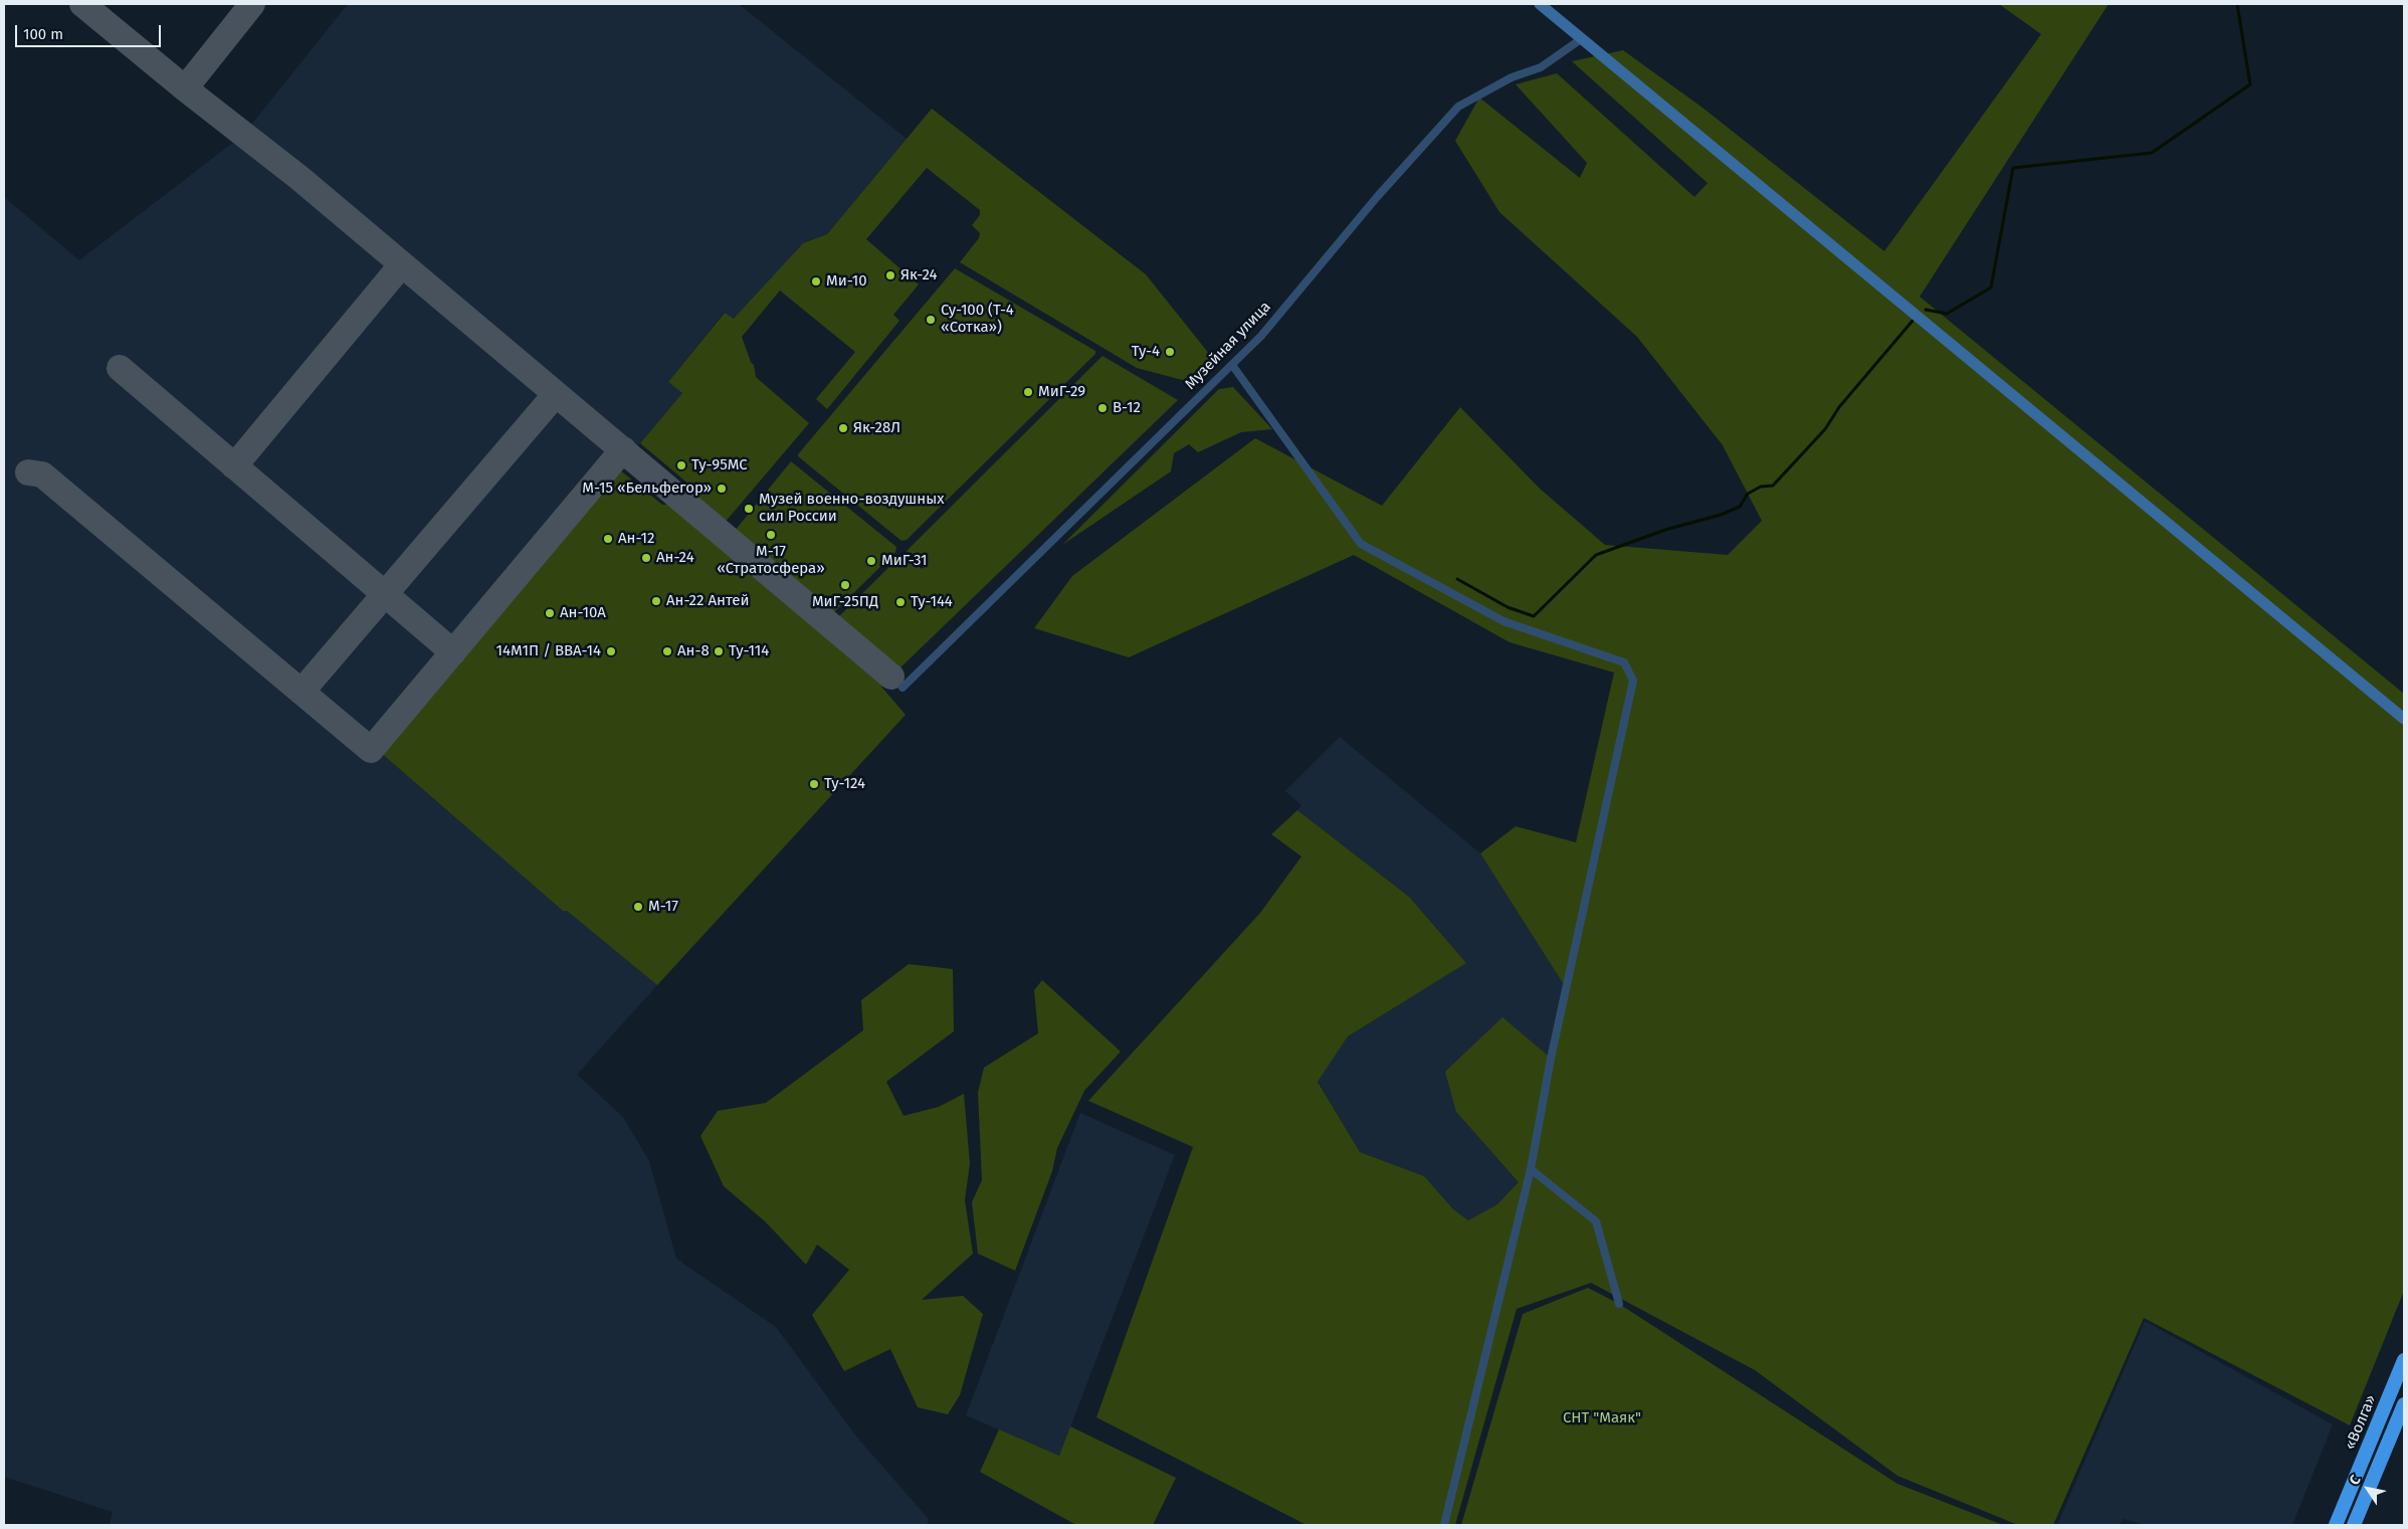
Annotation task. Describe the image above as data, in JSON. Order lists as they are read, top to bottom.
{
  "streets": {
    "highway": ["«Волга»"],
    "street": ["Музейная улица"]
  },
  "parks": ["СНТ \"Маяк\""],
  "places": [
    "Як-24",
    "Ми-10",
    "Су-100 (Т-4 «Сотка»)",
    "Ту-4",
    "МиГ-29",
    "В-12",
    "Як-28Л",
    "Ту-95МС",
    "М-15 «Бельфегор»",
    "Музей военно-воздушных сил России",
    "М-17 «Стратосфера»",
    "Ан-12",
    "Ан-24",
    "МиГ-31",
    "МиГ-25ПД",
    "Ан-22 Антей",
    "Ту-144",
    "Ан-10А",
    "14М1П / ВВА-14",
    "Ан-8",
    "Ту-114",
    "Ту-124",
    "М-17"
  ],
  "scale_bar": "100 m",
  "north": "top left"
}
